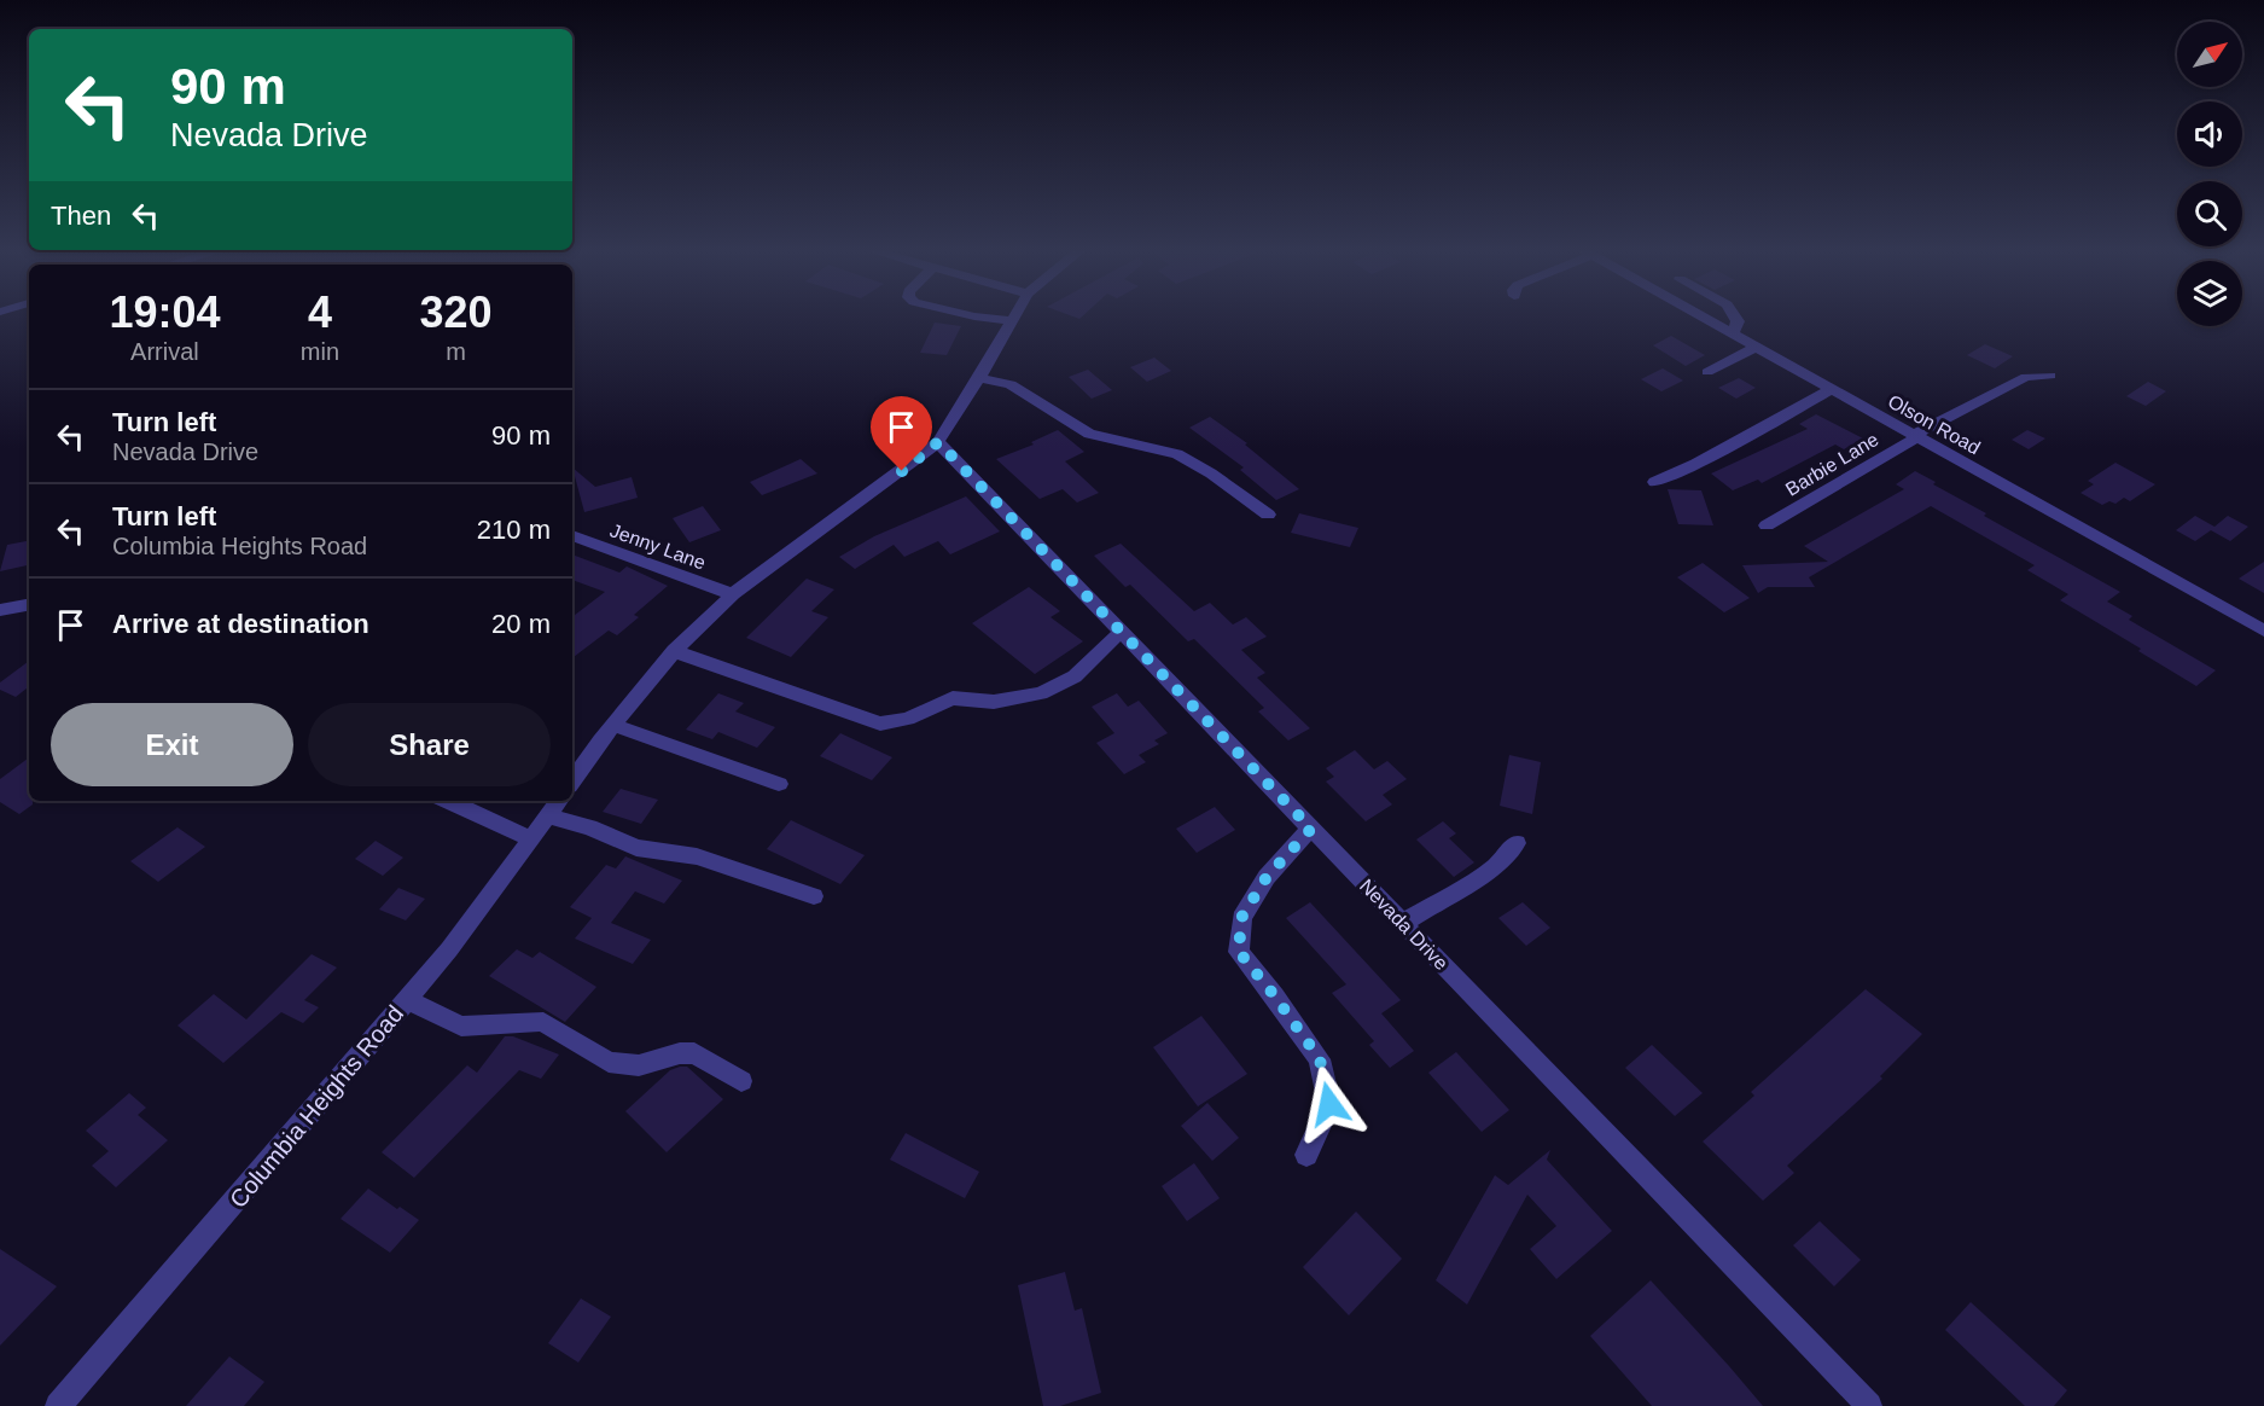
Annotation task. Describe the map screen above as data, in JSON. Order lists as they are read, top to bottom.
{
  "streets": {
    "street": [
      "Olson Road",
      "Barbie Lane",
      "Jenny Lane",
      "Nevada Drive",
      "Columbia Heights Road"
    ]
  },
  "crossings": [
    ["Olson Road", "Barbie Lane"]
  ],
  "north": "top right",
  "page": {
    "turn": ["90 m", "Nevada Drive"],
    "then": "Then",
    "eta": [
      "19:04",
      "Arrival",
      "4",
      "min",
      "320",
      "m"
    ],
    "list": [
      {
        "name": "Turn left",
        "note": "Nevada Drive",
        "value": "90 m"
      },
      {
        "name": "Turn left",
        "note": "Columbia Heights Road",
        "value": "210 m"
      },
      {
        "name": "Arrive at destination",
        "value": "20 m"
      }
    ],
    "buttons": ["Exit", "Share"]
  }
}
